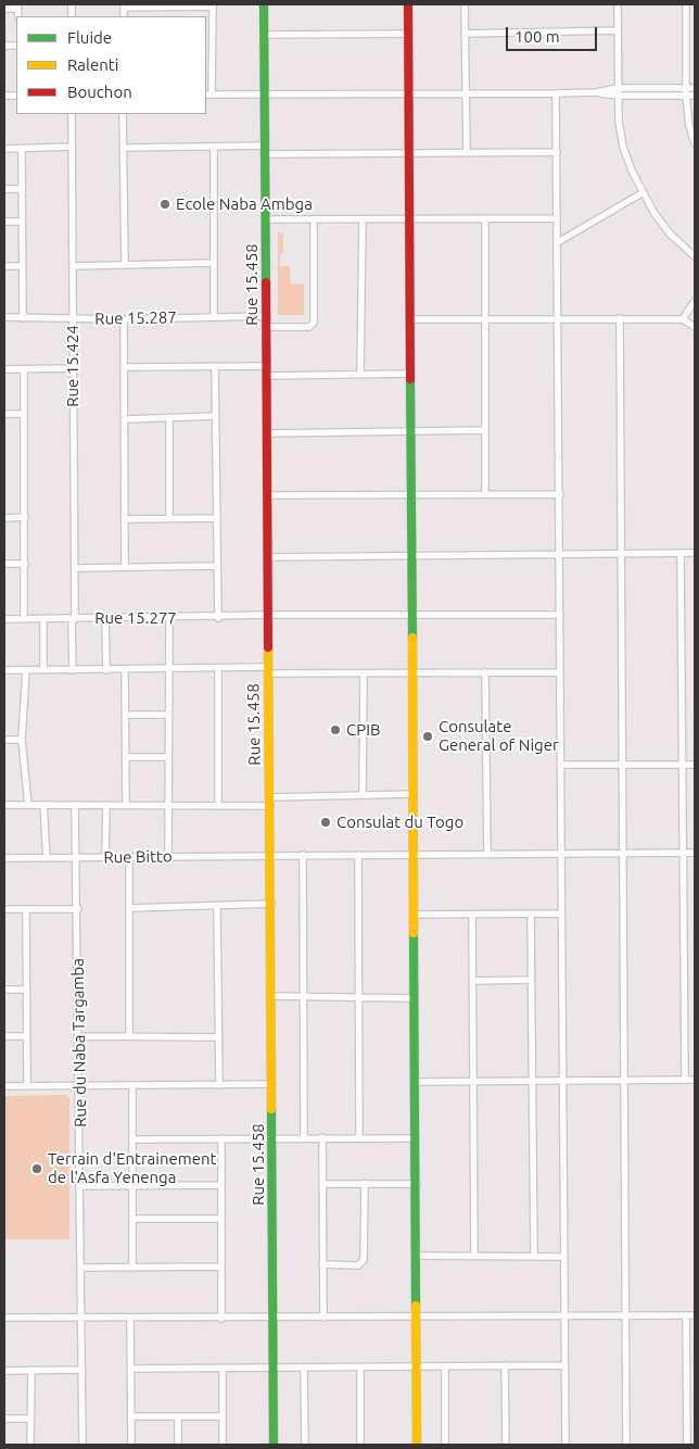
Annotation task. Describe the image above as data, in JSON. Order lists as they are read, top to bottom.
{
  "streets": {
    "street": [
      "Rue 15.458",
      "Rue 15.287",
      "Rue 15.424",
      "Rue 15.277",
      "Rue Bitto",
      "Rue du Naba Targamba"
    ]
  },
  "crossings": [
    ["Rue 15.458", "Rue 15.287"],
    ["Rue 15.458", "Rue 15.277"],
    ["Rue 15.458", "Rue Bitto"],
    ["Rue 15.287", "Rue 15.424"],
    ["Rue 15.424", "Rue 15.277"],
    ["Rue Bitto", "Rue du Naba Targamba"]
  ],
  "places": [
    "Ecole Naba Ambga",
    "CPIB",
    "Consulate General of Niger",
    "Consulat du Togo",
    "Terrain d'Entrainement de l'Asfa Yenenga"
  ],
  "legend": ["Fluide", "Ralenti", "Bouchon"],
  "scale_bar": "100 m"
}
